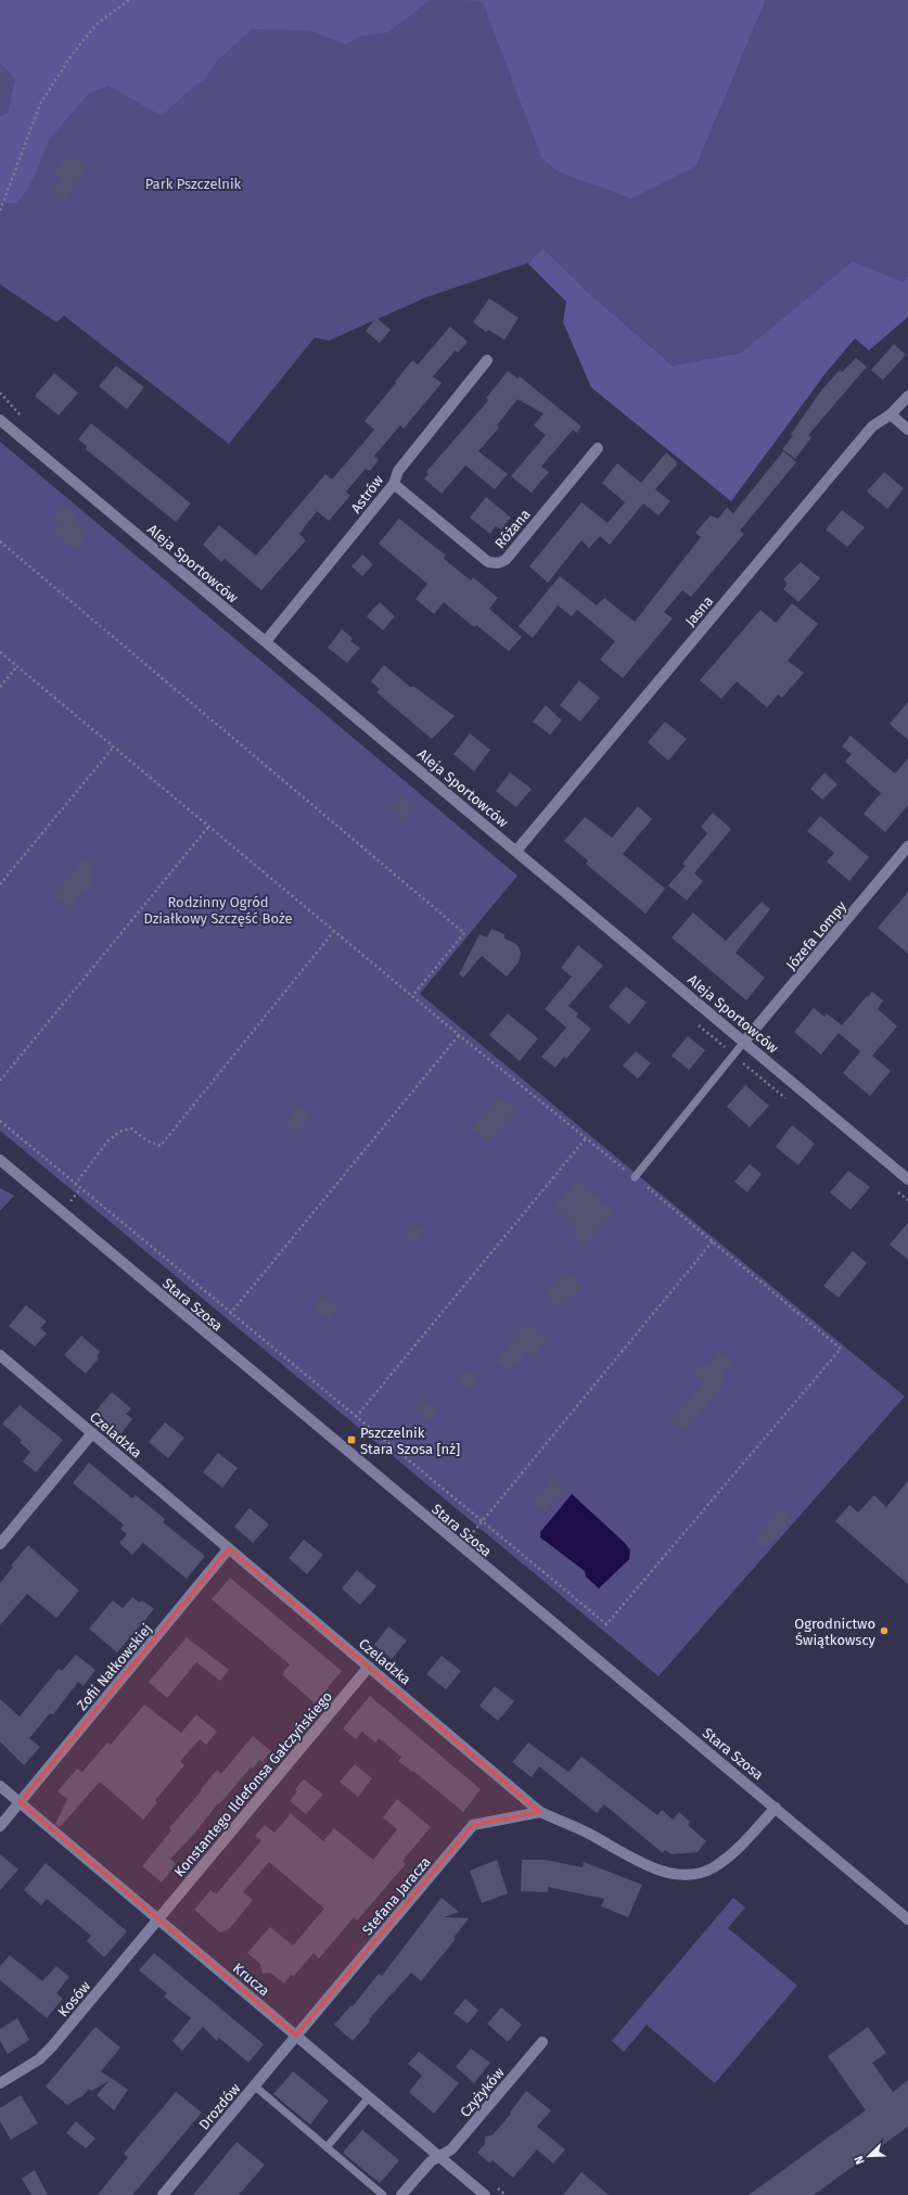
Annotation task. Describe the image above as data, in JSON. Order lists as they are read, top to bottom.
{
  "streets": {
    "street": [
      "Astrów",
      "Różana",
      "Aleja Sportowców",
      "Jasna",
      "Józefa Lompy",
      "Stara Szosa",
      "Czeladzka",
      "Zofii Nałkowskiej",
      "Konstantego Ildefonsa Gałczyńskiego",
      "Stefana Jaracza",
      "Krucza",
      "Kosów",
      "Czyżyków",
      "Drozdów"
    ]
  },
  "crossings": [
    ["Astrów", "Różana"],
    ["Astrów", "Aleja Sportowców"],
    ["Aleja Sportowców", "Jasna"],
    ["Aleja Sportowców", "Józefa Lompy"],
    ["Stara Szosa", "Czeladzka"],
    ["Czeladzka", "Zofii Nałkowskiej"],
    ["Czeladzka", "Konstantego Ildefonsa Gałczyńskiego"],
    ["Czeladzka", "Stefana Jaracza"],
    ["Zofii Nałkowskiej", "Krucza"],
    ["Konstantego Ildefonsa Gałczyńskiego", "Krucza"],
    ["Konstantego Ildefonsa Gałczyńskiego", "Kosów"],
    ["Stefana Jaracza", "Krucza"],
    ["Stefana Jaracza", "Drozdów"],
    ["Krucza", "Kosów"],
    ["Krucza", "Czyżyków"],
    ["Krucza", "Drozdów"]
  ],
  "parks": ["Park Pszczelnik", "Rodzinny Ogród Działkowy Szczęść Boże"],
  "places": {
    "transit": ["Pszczelnik Stara Szosa [nż]"],
    "other": ["Ogrodnictwo Świątkowscy"]
  },
  "north": "bottom left"
}
